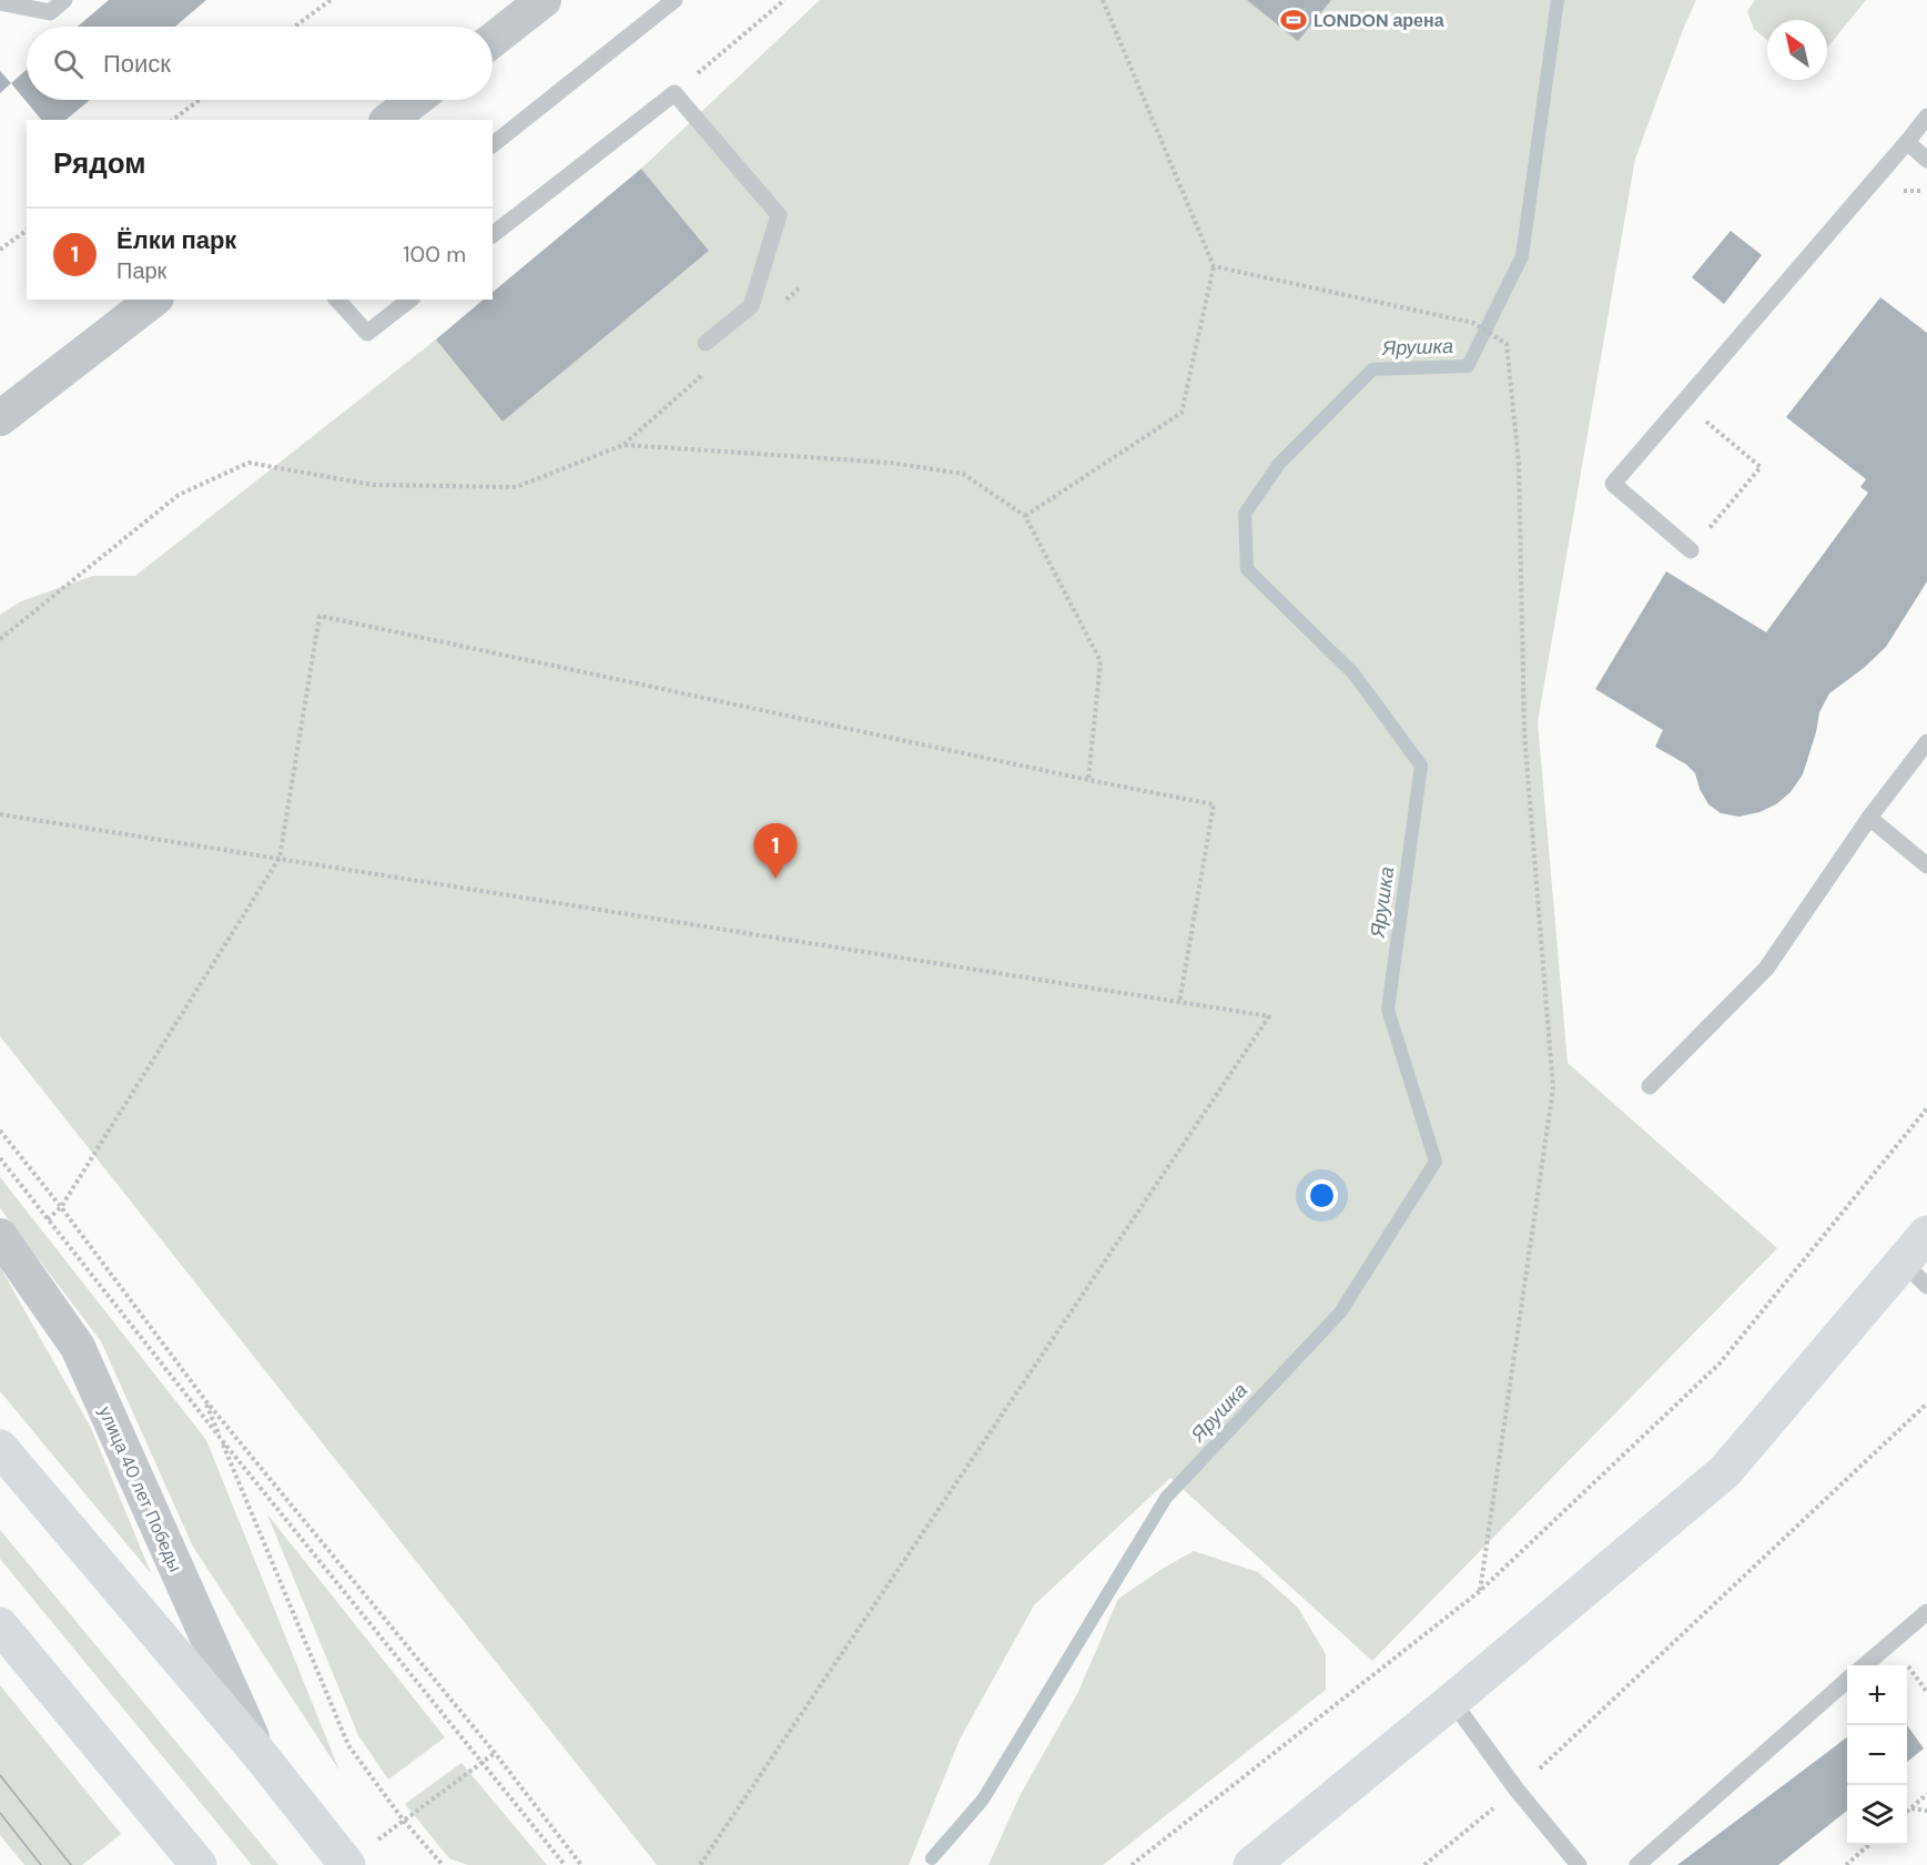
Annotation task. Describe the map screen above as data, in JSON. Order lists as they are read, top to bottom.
{
  "streets": {
    "street": ["улица 40 лет Победы"]
  },
  "water": ["Ярушка"],
  "places": {
    "sports": ["LONDON арена"]
  },
  "north": "top left",
  "page": {
    "search": "Поиск",
    "heading": "Рядом",
    "list": [
      {
        "mark": "1",
        "name": "Ёлки парк",
        "note": "Парк",
        "value": "100 m"
      }
    ],
    "pins": "1",
    "map_buttons": ["+", "−"]
  }
}
